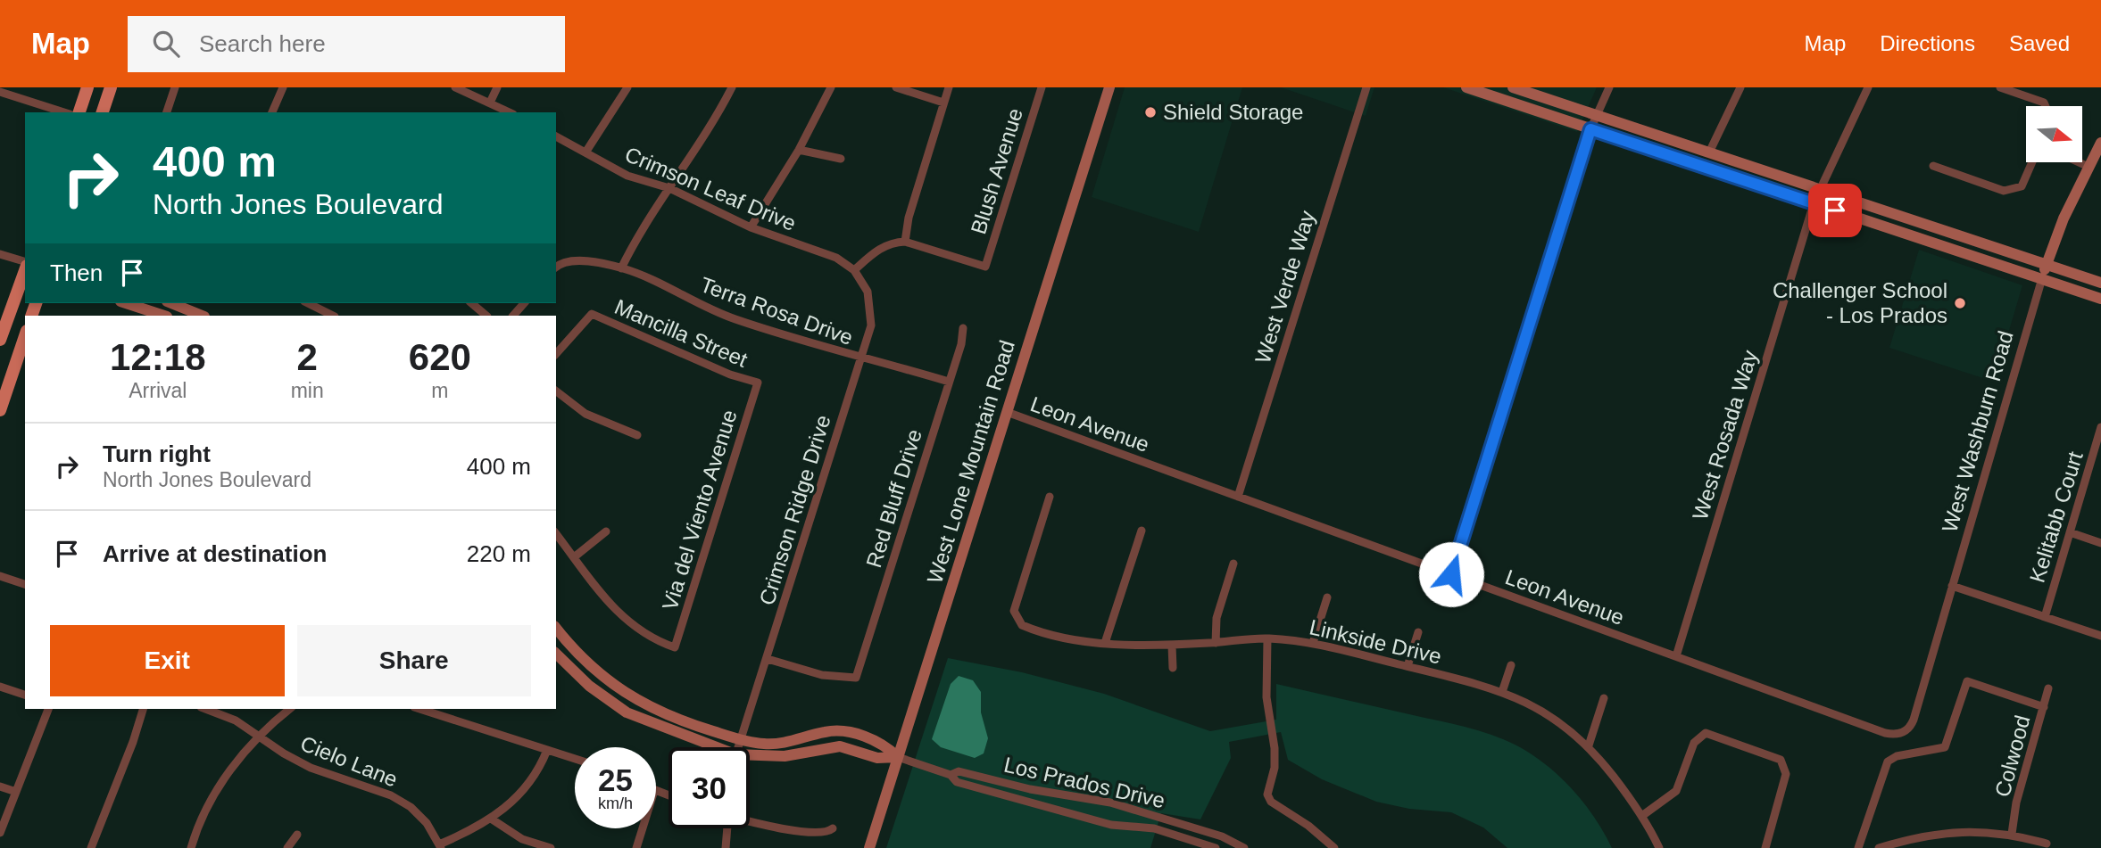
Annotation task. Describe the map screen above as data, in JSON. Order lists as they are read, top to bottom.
{
  "streets": {
    "main road": ["West Washburn Road", "West Lone Mountain Road"],
    "street": [
      "Blush Avenue",
      "Crimson Leaf Drive",
      "West Verde Way",
      "Terra Rosa Drive",
      "Mancilla Street",
      "Leon Avenue",
      "West Rosada Way",
      "Red Bluff Drive",
      "Via del Viento Avenue",
      "Crimson Ridge Drive",
      "Kelitabb Court",
      "Linkside Drive",
      "Colwood",
      "Cielo Lane",
      "Los Prados Drive"
    ]
  },
  "crossings": [
    ["Crimson Leaf Drive", "Crimson Ridge Drive"],
    ["West Verde Way", "Leon Avenue"],
    ["Terra Rosa Drive", "Red Bluff Drive"],
    ["Terra Rosa Drive", "Crimson Ridge Drive"],
    ["Mancilla Street", "Via del Viento Avenue"],
    ["Leon Avenue", "West Washburn Road"],
    ["Leon Avenue", "West Rosada Way"],
    ["Leon Avenue", "West Lone Mountain Road"],
    ["West Lone Mountain Road", "Los Prados Drive"],
    ["Red Bluff Drive", "Crimson Ridge Drive"]
  ],
  "places": ["Shield Storage", "Challenger School - Los Prados"],
  "north": "right",
  "page": {
    "header": "Map",
    "search": "Search here",
    "nav": ["Map", "Directions", "Saved"],
    "turn": ["400 m", "North Jones Boulevard"],
    "then": "Then",
    "eta": [
      "12:18",
      "Arrival",
      "2",
      "min",
      "620",
      "m"
    ],
    "list": [
      {
        "name": "Turn right",
        "note": "North Jones Boulevard",
        "value": "400 m"
      },
      {
        "name": "Arrive at destination",
        "value": "220 m"
      }
    ],
    "buttons": ["Exit", "Share"],
    "speed": "25 km/h",
    "limit": "30"
  }
}
